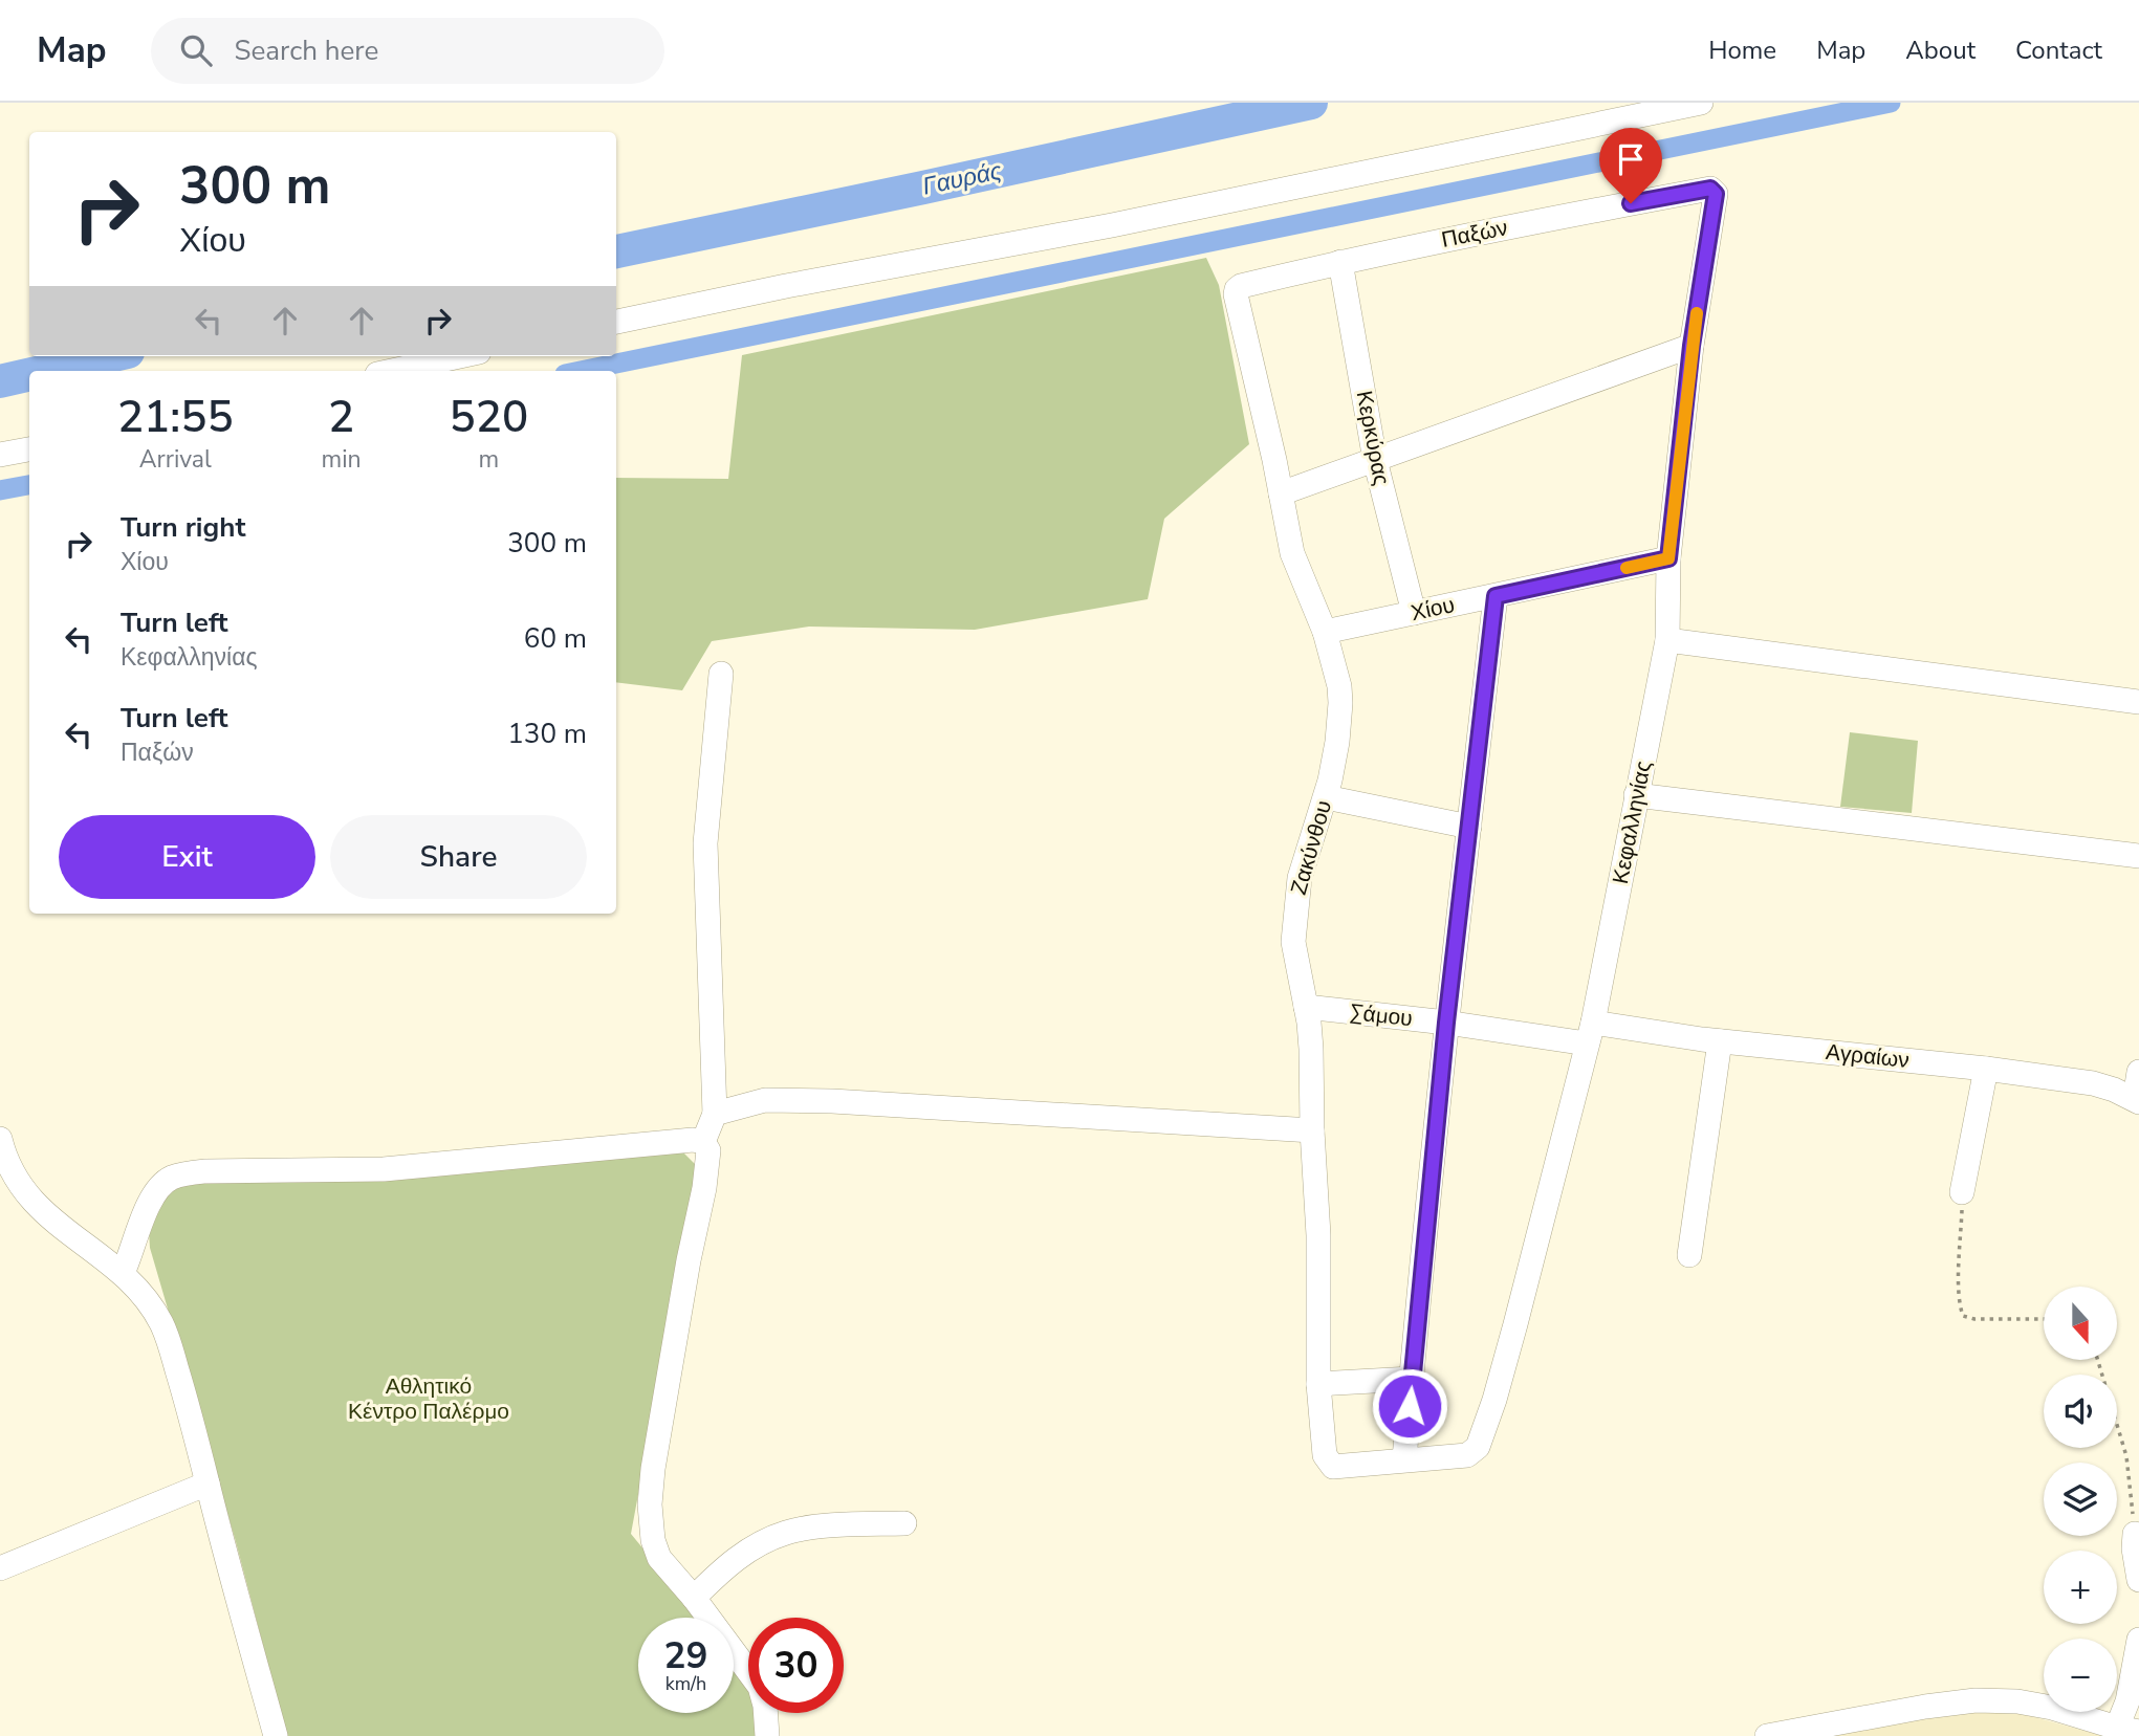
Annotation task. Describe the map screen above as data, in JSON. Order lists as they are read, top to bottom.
{
  "streets": {
    "street": [
      "Παξών",
      "Κερκύρας",
      "Χίου",
      "Κεφαλληνίας",
      "Ζακύνθου",
      "Σάμου",
      "Αγραίων"
    ]
  },
  "crossings": [
    ["Παξών", "Κερκύρας"],
    ["Παξών", "Κεφαλληνίας"],
    ["Παξών", "Ζακύνθου"],
    ["Κερκύρας", "Χίου"],
    ["Χίου", "Κεφαλληνίας"],
    ["Χίου", "Ζακύνθου"],
    ["Κεφαλληνίας", "Ζακύνθου"],
    ["Κεφαλληνίας", "Σάμου"],
    ["Κεφαλληνίας", "Αγραίων"],
    ["Ζακύνθου", "Σάμου"],
    ["Σάμου", "Αγραίων"]
  ],
  "water": ["Γαυράς"],
  "parks": ["Αθλητικό Κέντρο Παλέρμο"],
  "north": "bottom",
  "page": {
    "header": "Map",
    "search": "Search here",
    "nav": [
      "Home",
      "Map",
      "About",
      "Contact"
    ],
    "turn": ["300 m", "Χίου"],
    "eta": [
      "21:55",
      "Arrival",
      "2",
      "min",
      "520",
      "m"
    ],
    "list": [
      {
        "name": "Turn right",
        "note": "Χίου",
        "value": "300 m"
      },
      {
        "name": "Turn left",
        "note": "Κεφαλληνίας",
        "value": "60 m"
      },
      {
        "name": "Turn left",
        "note": "Παξών",
        "value": "130 m"
      }
    ],
    "buttons": ["Exit", "Share"],
    "map_buttons": ["+", "−"],
    "speed": "29 km/h",
    "limit": "30"
  }
}
